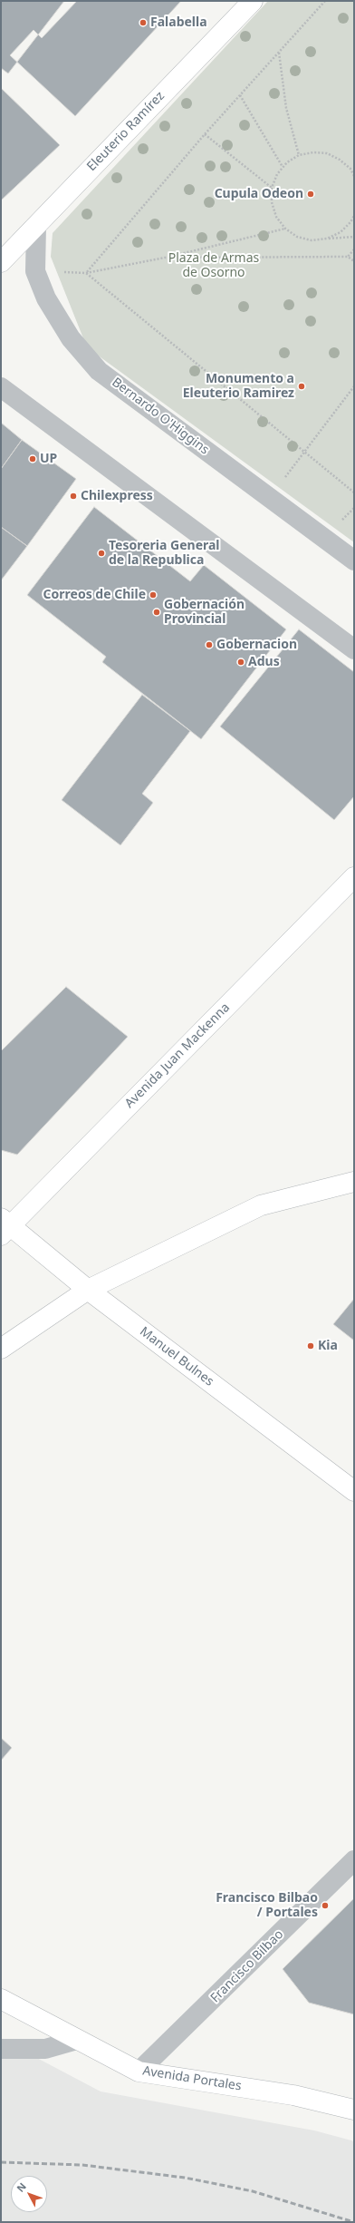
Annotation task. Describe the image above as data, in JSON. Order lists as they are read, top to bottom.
{
  "streets": {
    "main road": [
      "Eleuterio Ramírez",
      "Avenida Juan Mackenna",
      "Manuel Bulnes",
      "Avenida Portales"
    ],
    "street": ["Bernardo O'Higgins", "Francisco Bilbao"]
  },
  "crossings": [
    ["Eleuterio Ramírez", "Bernardo O'Higgins"],
    ["Avenida Juan Mackenna", "Manuel Bulnes"],
    ["Francisco Bilbao", "Avenida Portales"]
  ],
  "parks": ["Plaza de Armas de Osorno"],
  "places": [
    "Falabella",
    "Cupula Odeon",
    "Monumento a Eleuterio Ramirez",
    "UP",
    "Chilexpress",
    "Tesoreria General de la Republica",
    "Correos de Chile",
    "Gobernación Provincial",
    "Gobernacion",
    "Adus",
    "Kia",
    "Francisco Bilbao / Portales"
  ],
  "north": "top left"
}
